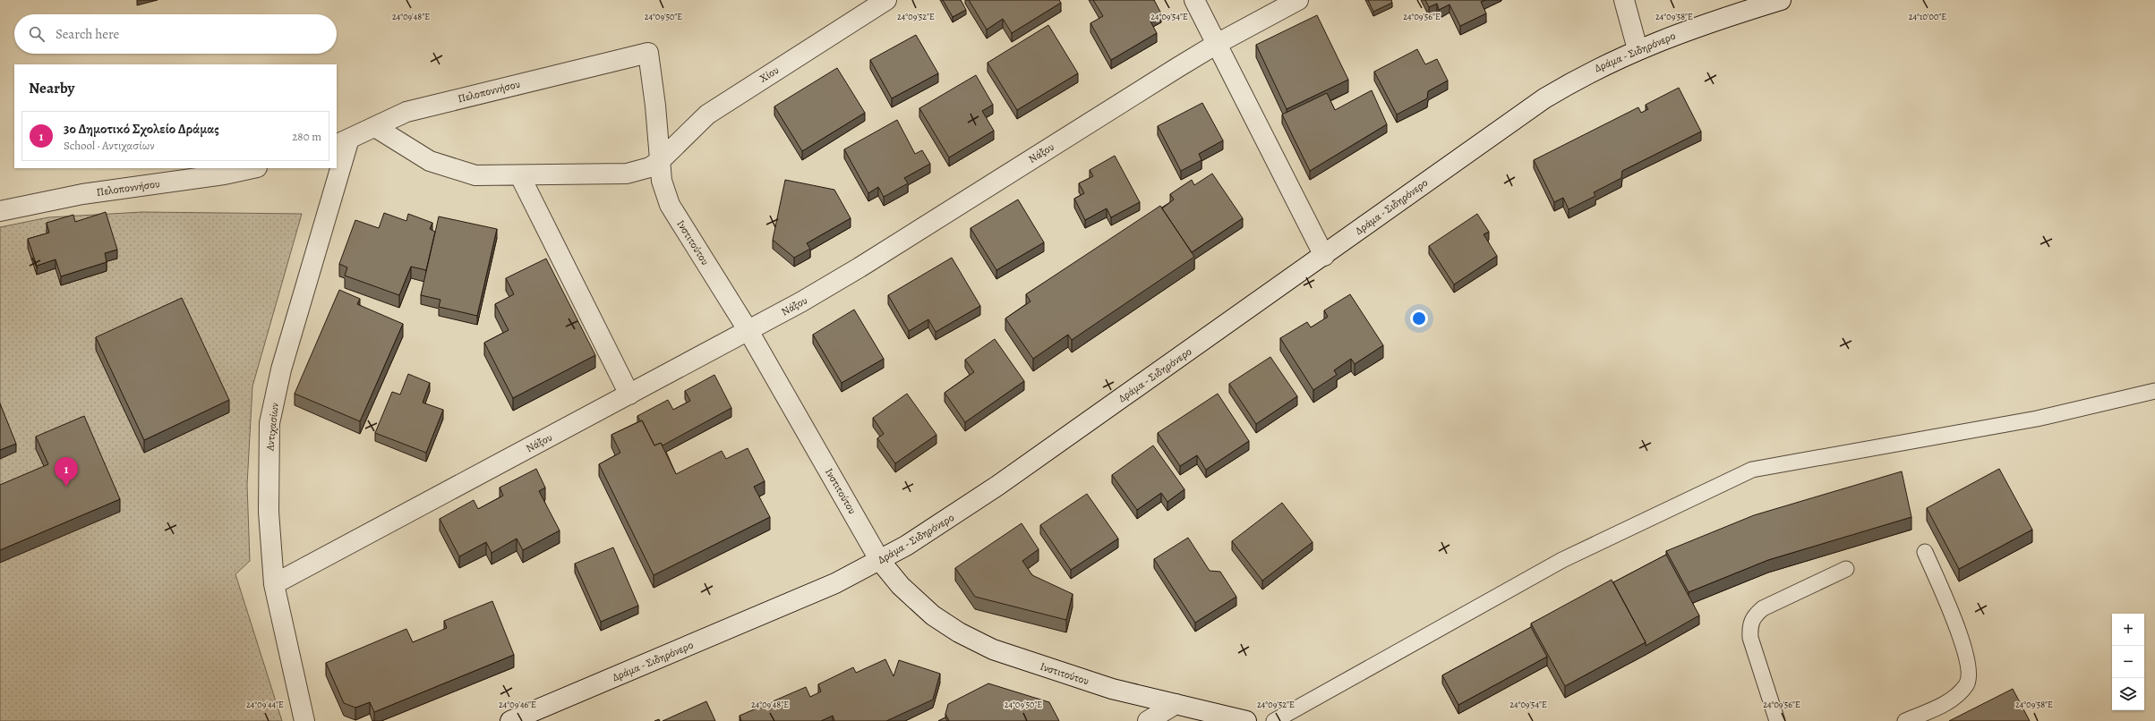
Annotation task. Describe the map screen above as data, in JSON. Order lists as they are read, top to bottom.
{
  "streets": {
    "street": [
      "Δράμα - Σιδηρόνερο",
      "Χίου",
      "Πελοποννήσου",
      "Νάξου",
      "Ινστιτούτου",
      "Αντιχασίων"
    ]
  },
  "crossings": [
    ["Δράμα - Σιδηρόνερο", "Ινστιτούτου"],
    ["Χίου", "Πελοποννήσου"],
    ["Χίου", "Ινστιτούτου"],
    ["Πελοποννήσου", "Ινστιτούτου"],
    ["Πελοποννήσου", "Αντιχασίων"],
    ["Νάξου", "Ινστιτούτου"],
    ["Νάξου", "Αντιχασίων"]
  ],
  "page": {
    "search": "Search here",
    "heading": "Nearby",
    "list": [
      {
        "mark": "1",
        "name": "3ο Δημοτικό Σχολείο Δράμας",
        "note": "School · Αντιχασίων",
        "value": "280 m"
      }
    ],
    "pins": "1",
    "map_buttons": ["+", "−"]
  },
  "coordinates": [
    "24°10'00\"E",
    "24°09'48\"E",
    "24°09'50\"E",
    "24°09'52\"E",
    "24°09'54\"E",
    "24°09'56\"E",
    "24°09'58\"E",
    "24°09'44\"E",
    "24°09'46\"E"
  ]
}
